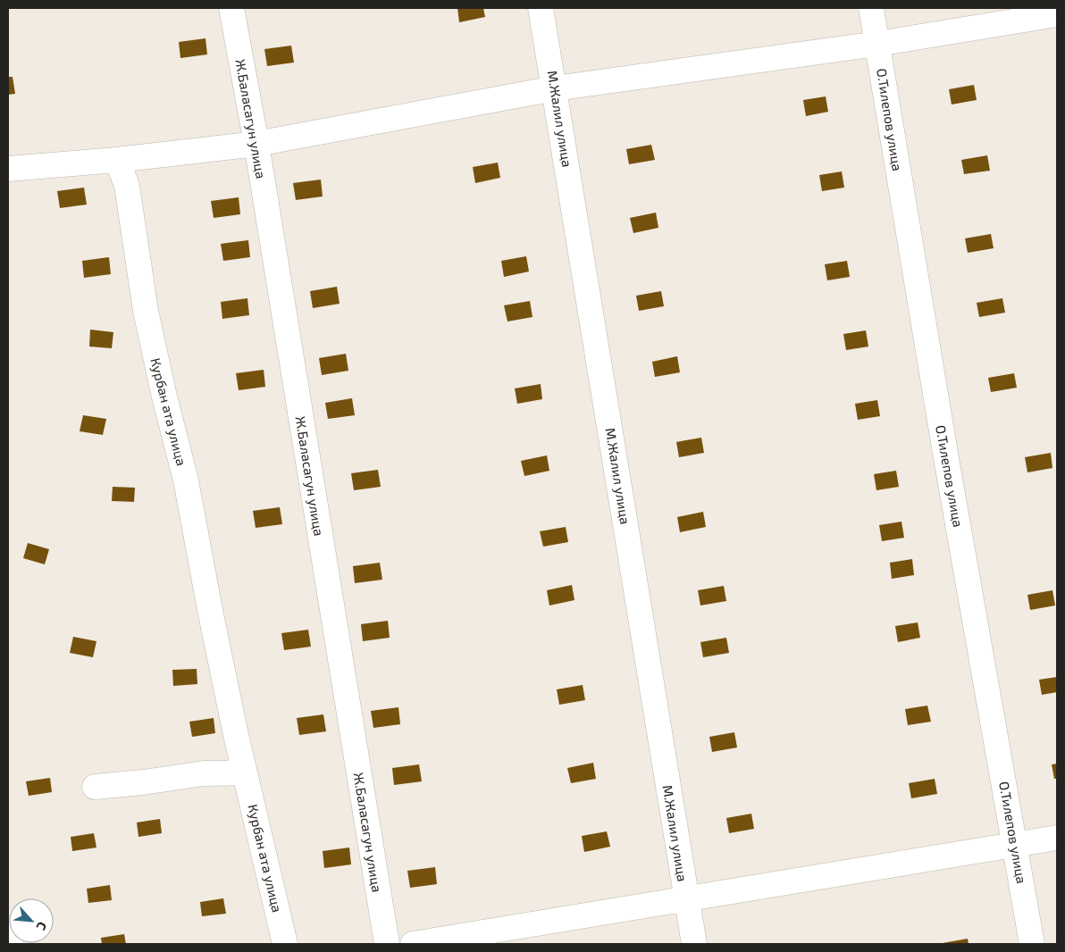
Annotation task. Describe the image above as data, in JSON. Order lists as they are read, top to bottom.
{
  "streets": {
    "street": [
      "Ж.Баласагун улица",
      "М.Жалил улица",
      "О.Тилепов улица",
      "Курбан ата улица"
    ]
  },
  "north": "bottom right"
}
